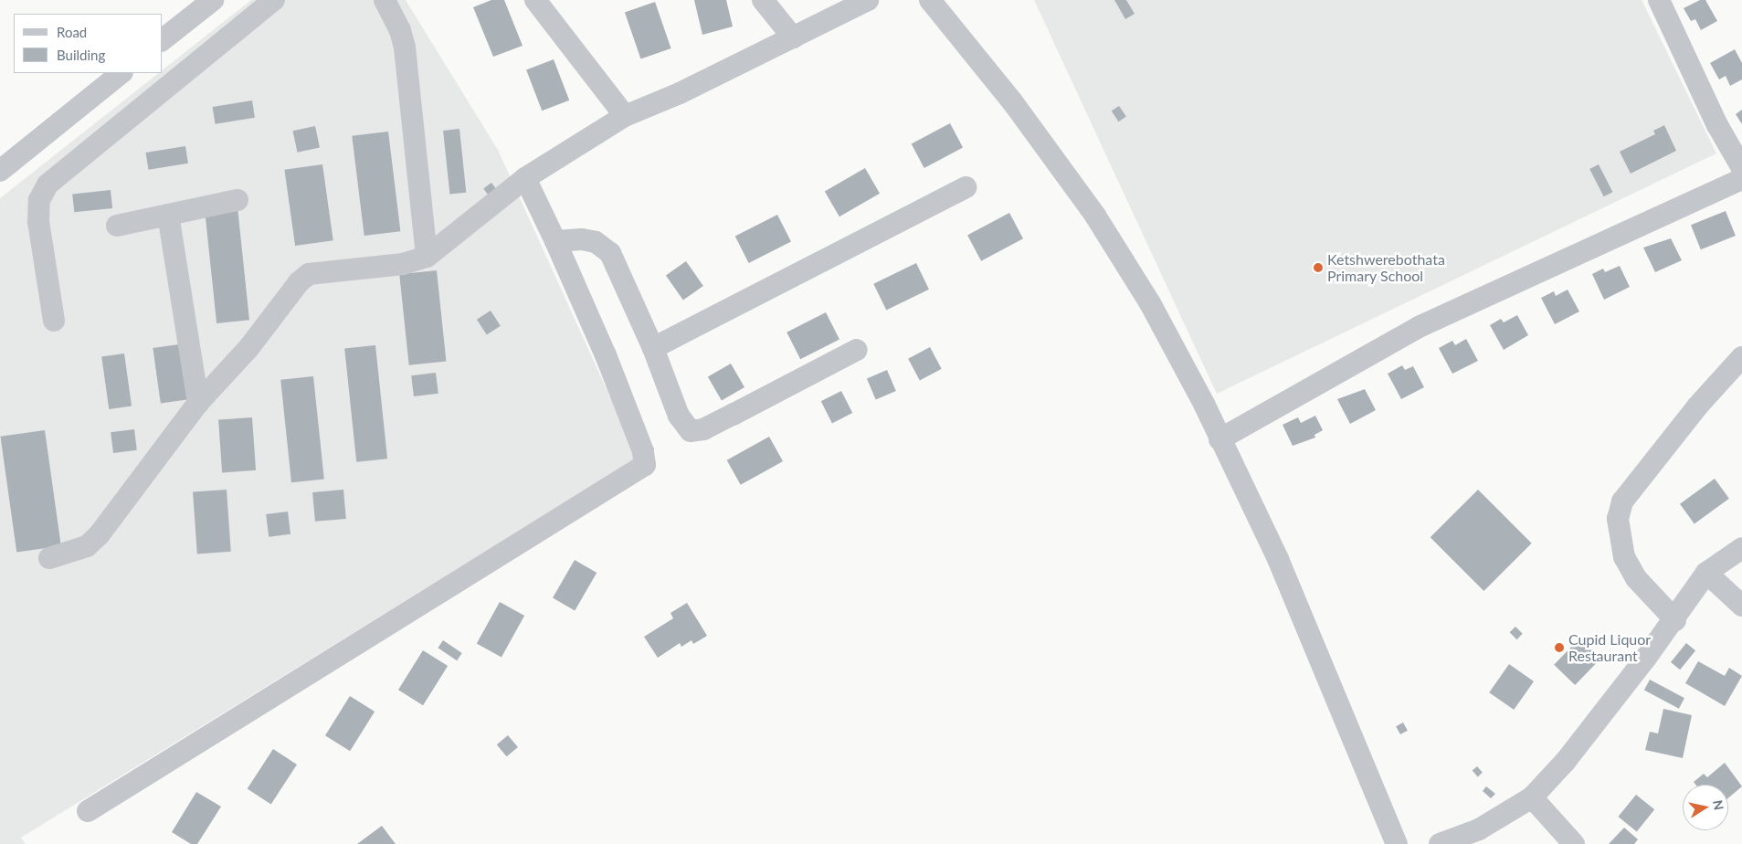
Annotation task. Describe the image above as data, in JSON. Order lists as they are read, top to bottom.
{
  "places": ["Ketshwerebothata Primary School", "Cupid Liquor Restaurant"],
  "legend": ["Road", "Building"],
  "north": "right"
}
